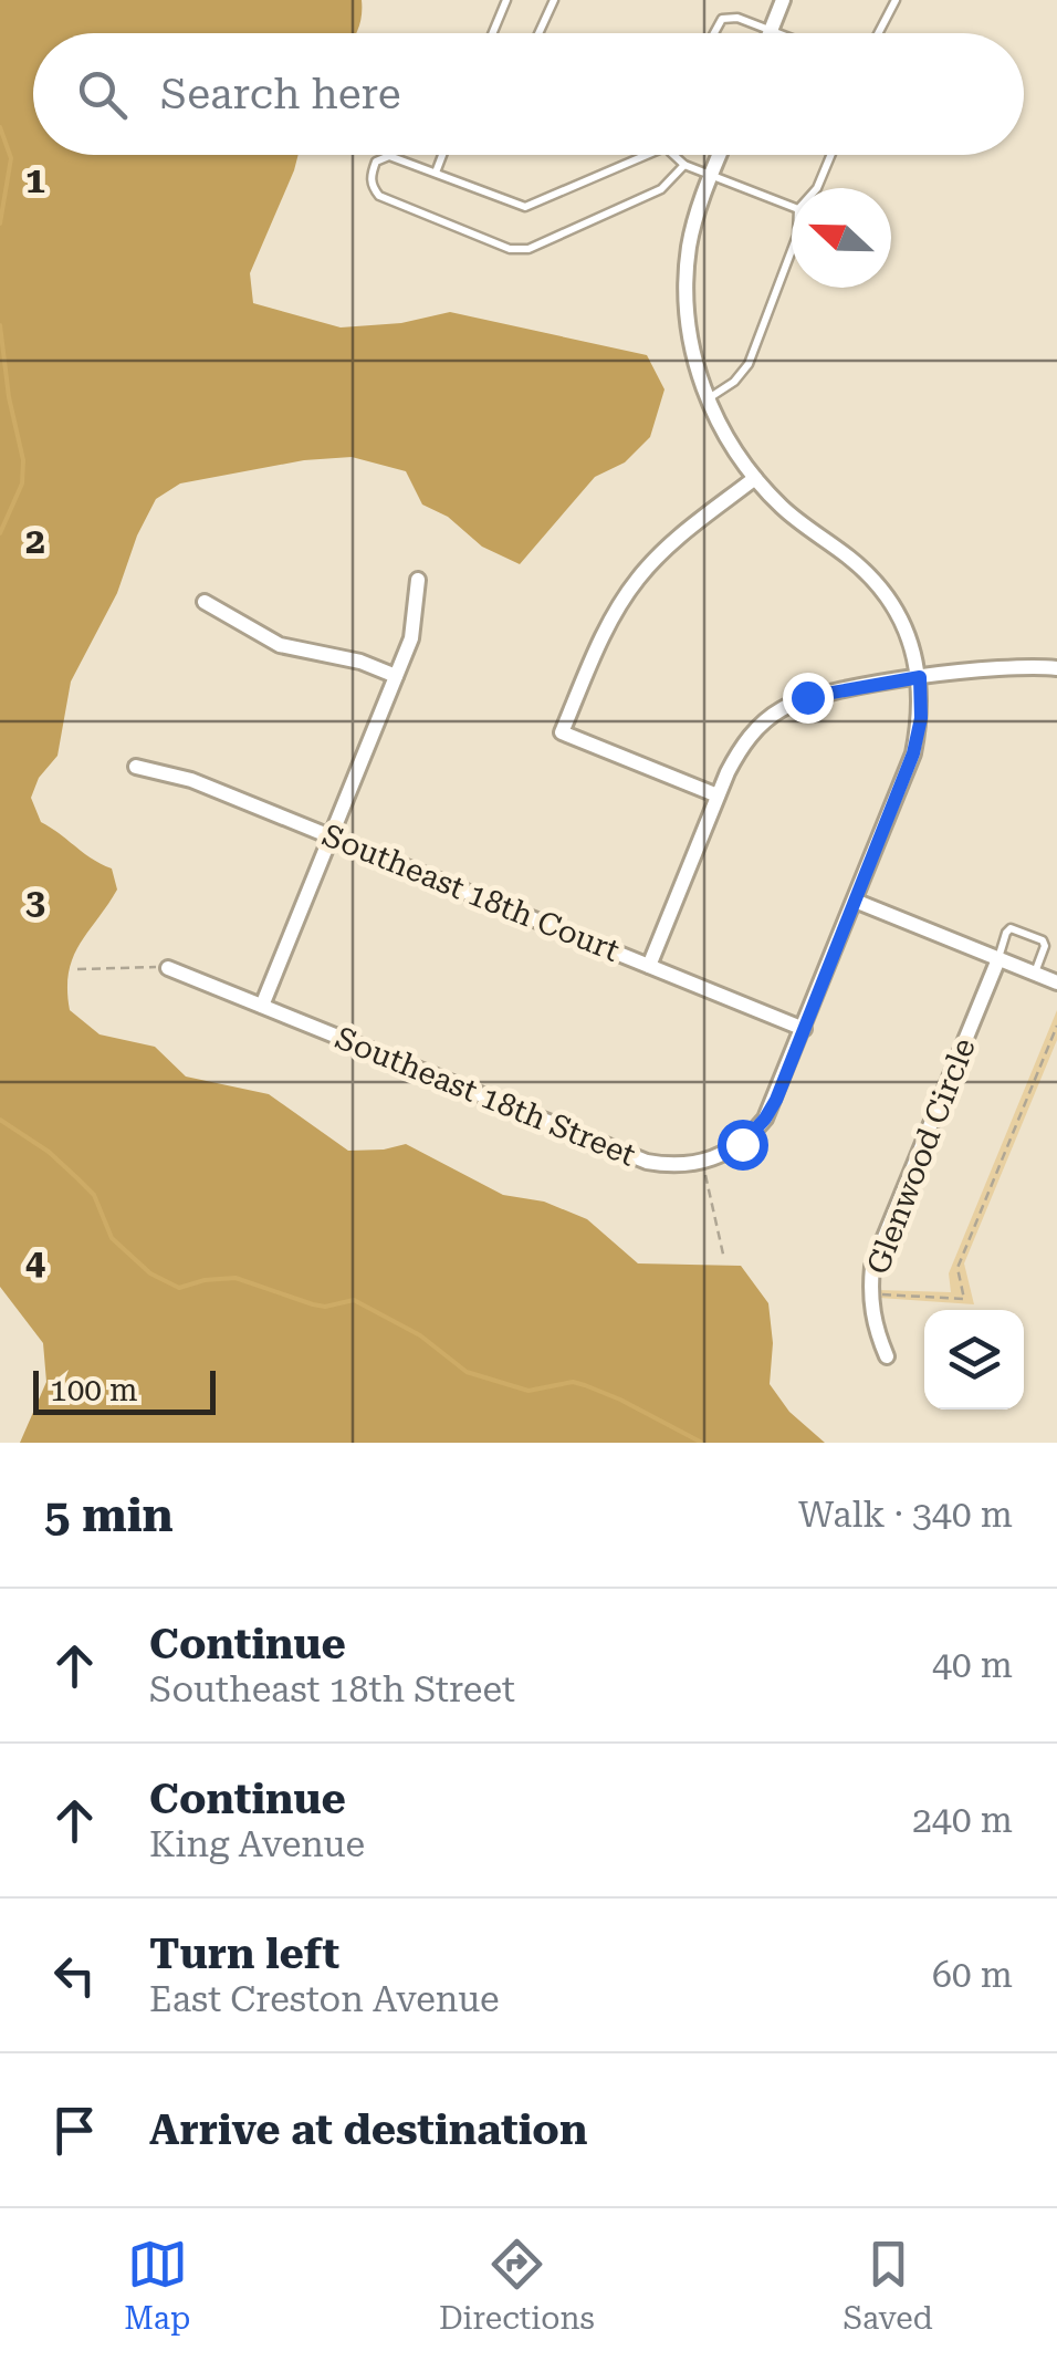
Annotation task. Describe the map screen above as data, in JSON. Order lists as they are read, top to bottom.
{
  "streets": {
    "street": ["Southeast 18th Court", "Southeast 18th Street", "Glenwood Circle"]
  },
  "scale_bar": "100 m",
  "north": "left",
  "page": {
    "search": "Search here",
    "scale": "100 m",
    "heading": ["5 min", "Walk · 340 m"],
    "list": [
      ["Continue", "Southeast 18th Street", "40 m"],
      ["Continue", "King Avenue", "240 m"],
      ["Turn left", "East Creston Avenue", "60 m"],
      "Arrive at destination"
    ],
    "nav": ["Map", "Directions", "Saved"]
  },
  "grid": {
    "rows": [
      "1",
      "2",
      "3",
      "4"
    ]
  }
}
